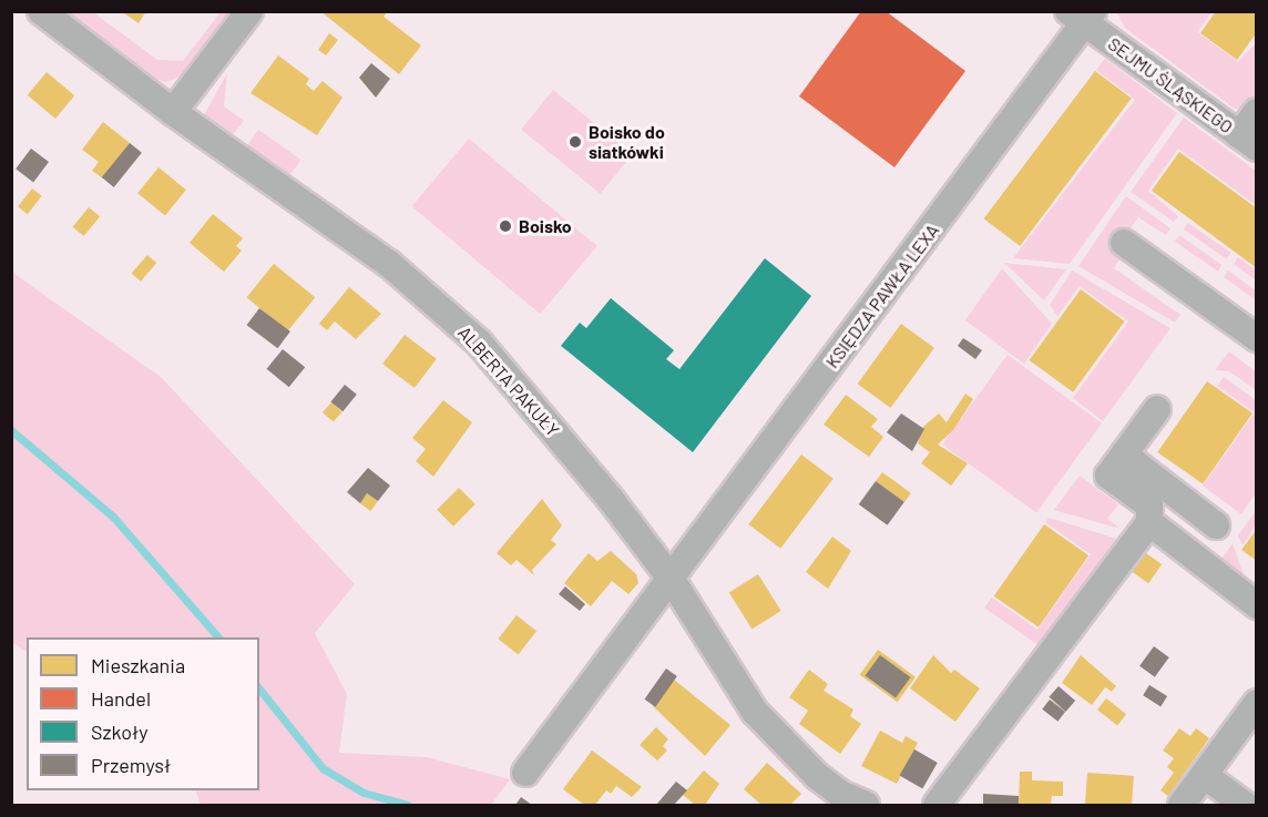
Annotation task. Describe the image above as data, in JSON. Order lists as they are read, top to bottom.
{
  "streets": {
    "street": ["SEJMU ŚLĄSKIEGO", "KSIĘDZA PAWŁA LEXA", "ALBERTA PAKUŁY"]
  },
  "crossings": [
    ["SEJMU ŚLĄSKIEGO", "KSIĘDZA PAWŁA LEXA"],
    ["KSIĘDZA PAWŁA LEXA", "ALBERTA PAKUŁY"]
  ],
  "places": ["Boisko do siatkówki", "Boisko"],
  "legend": [
    "Mieszkania",
    "Handel",
    "Szkoły",
    "Przemysł"
  ]
}
